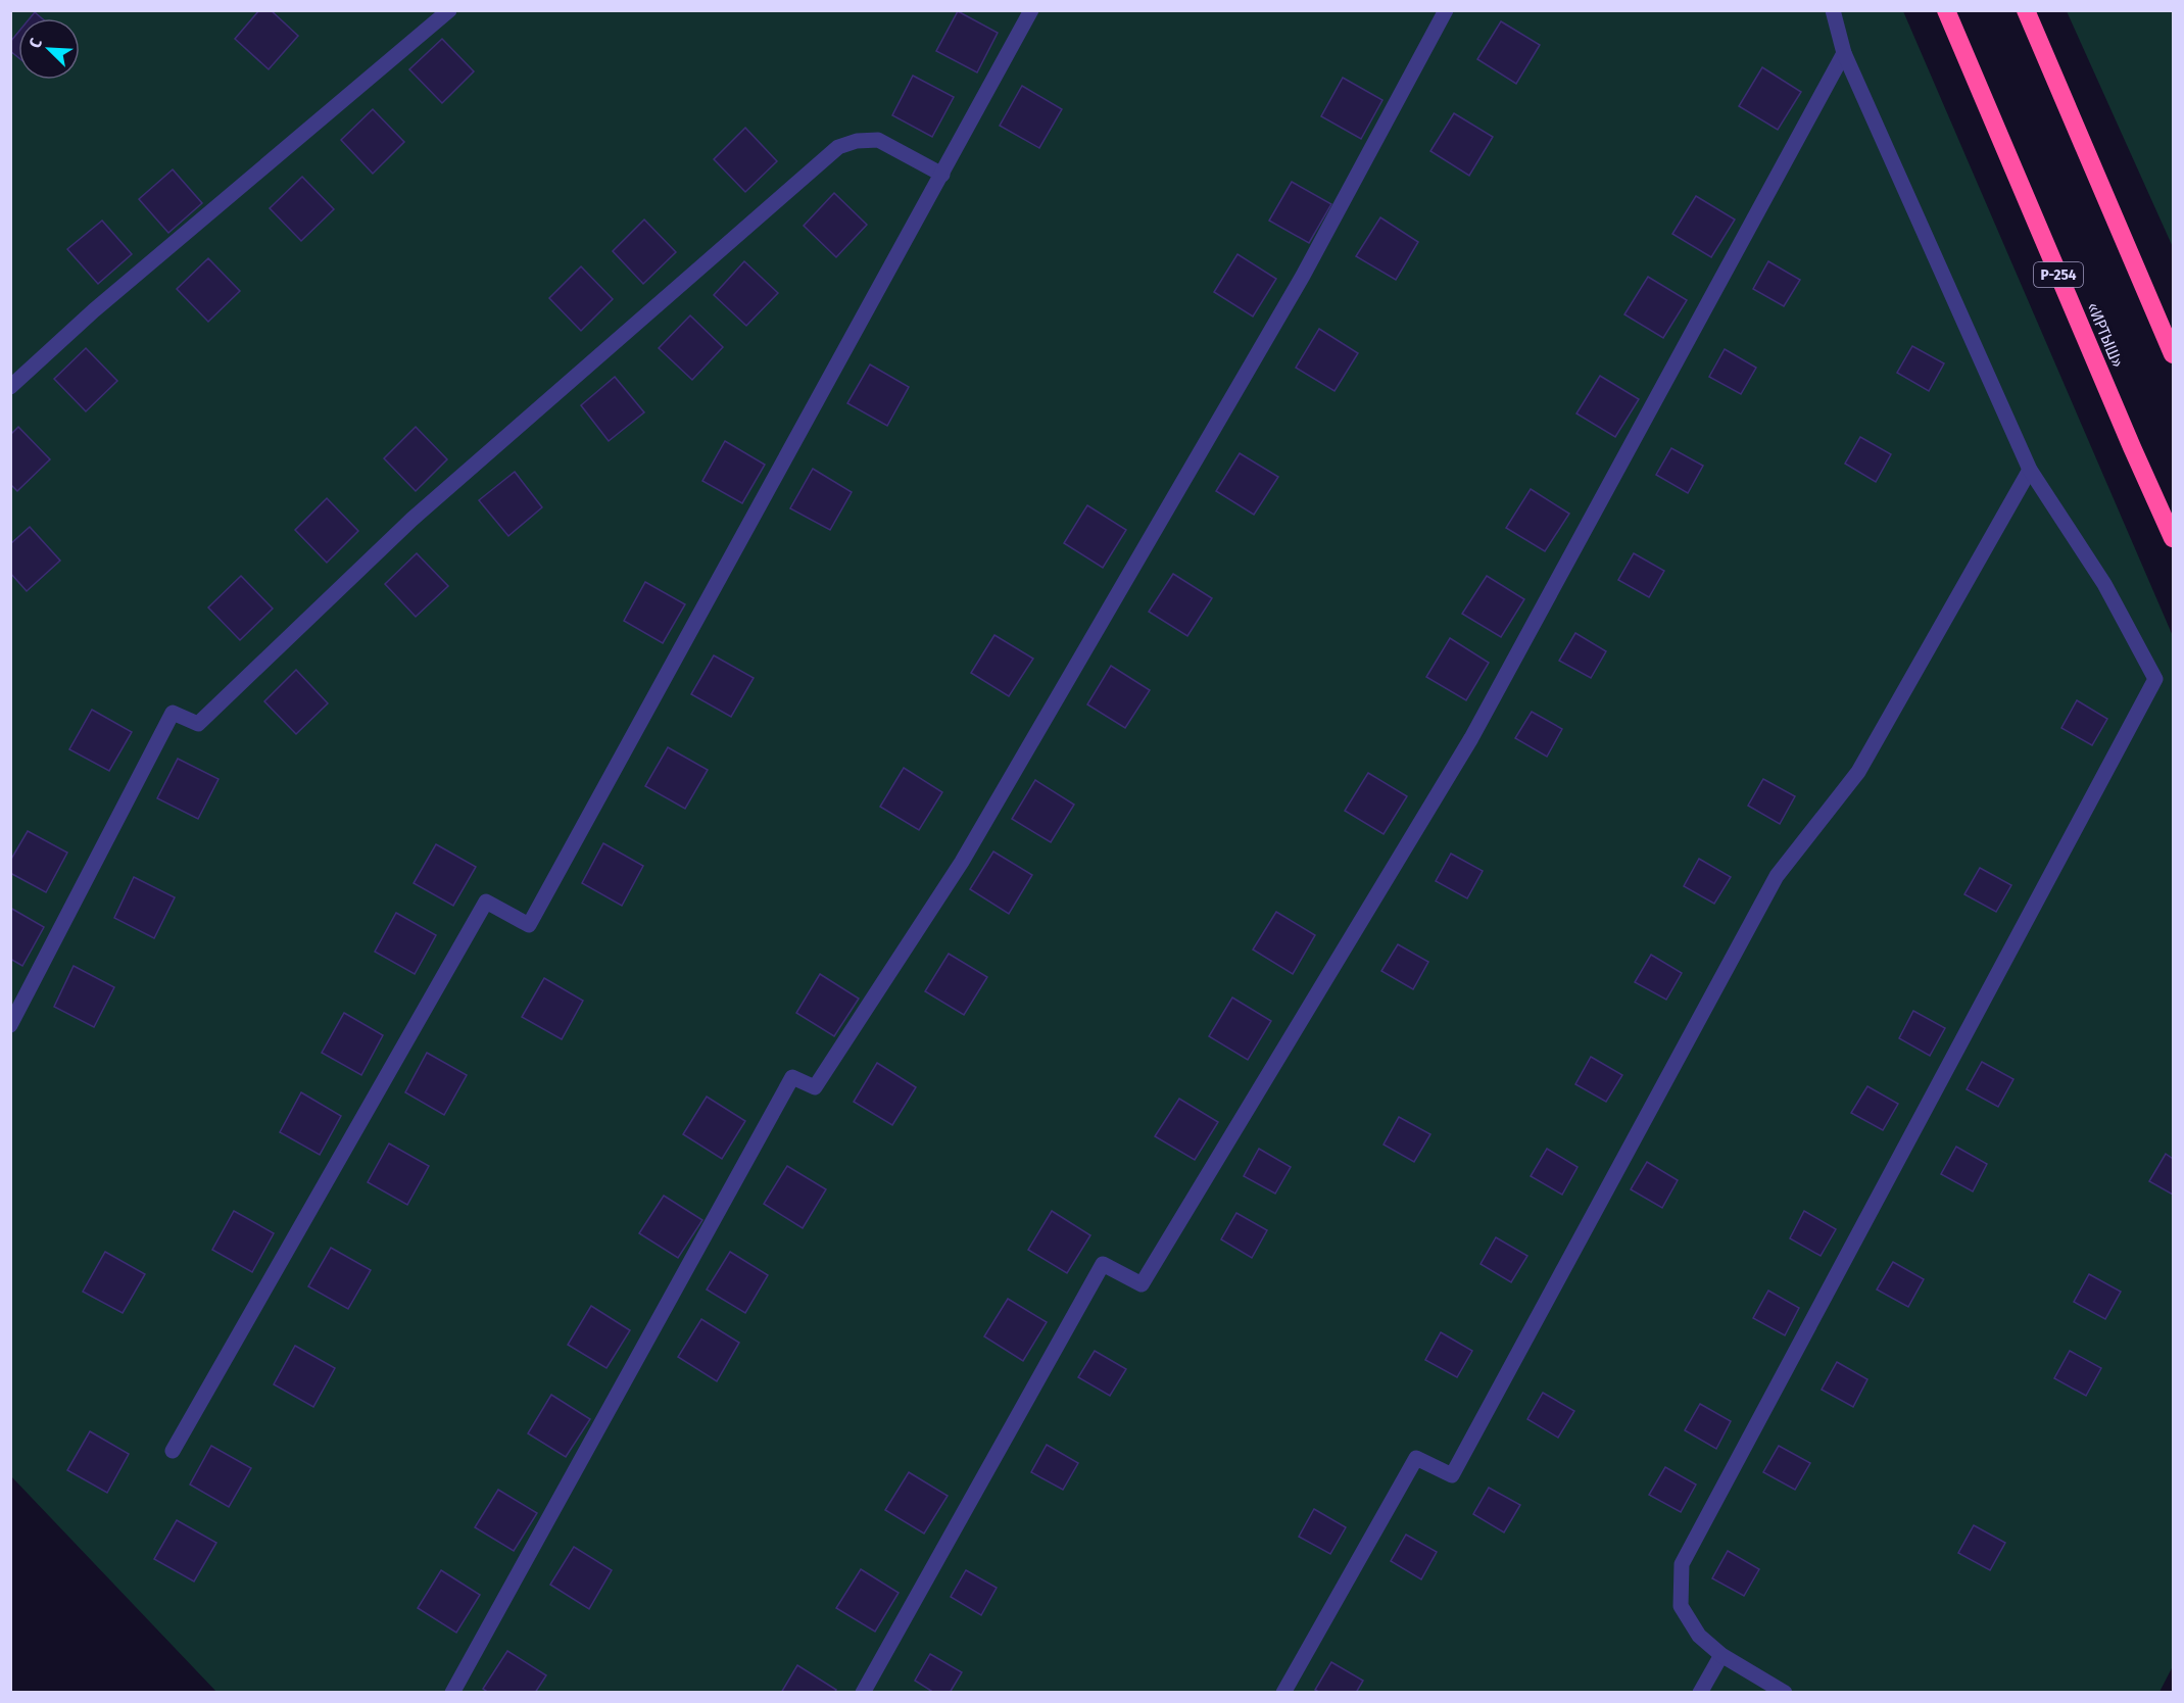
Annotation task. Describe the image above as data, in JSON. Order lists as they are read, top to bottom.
{
  "streets": {
    "highway": ["Р-254", "«ИРТЫШ»"]
  },
  "north": "top left"
}
